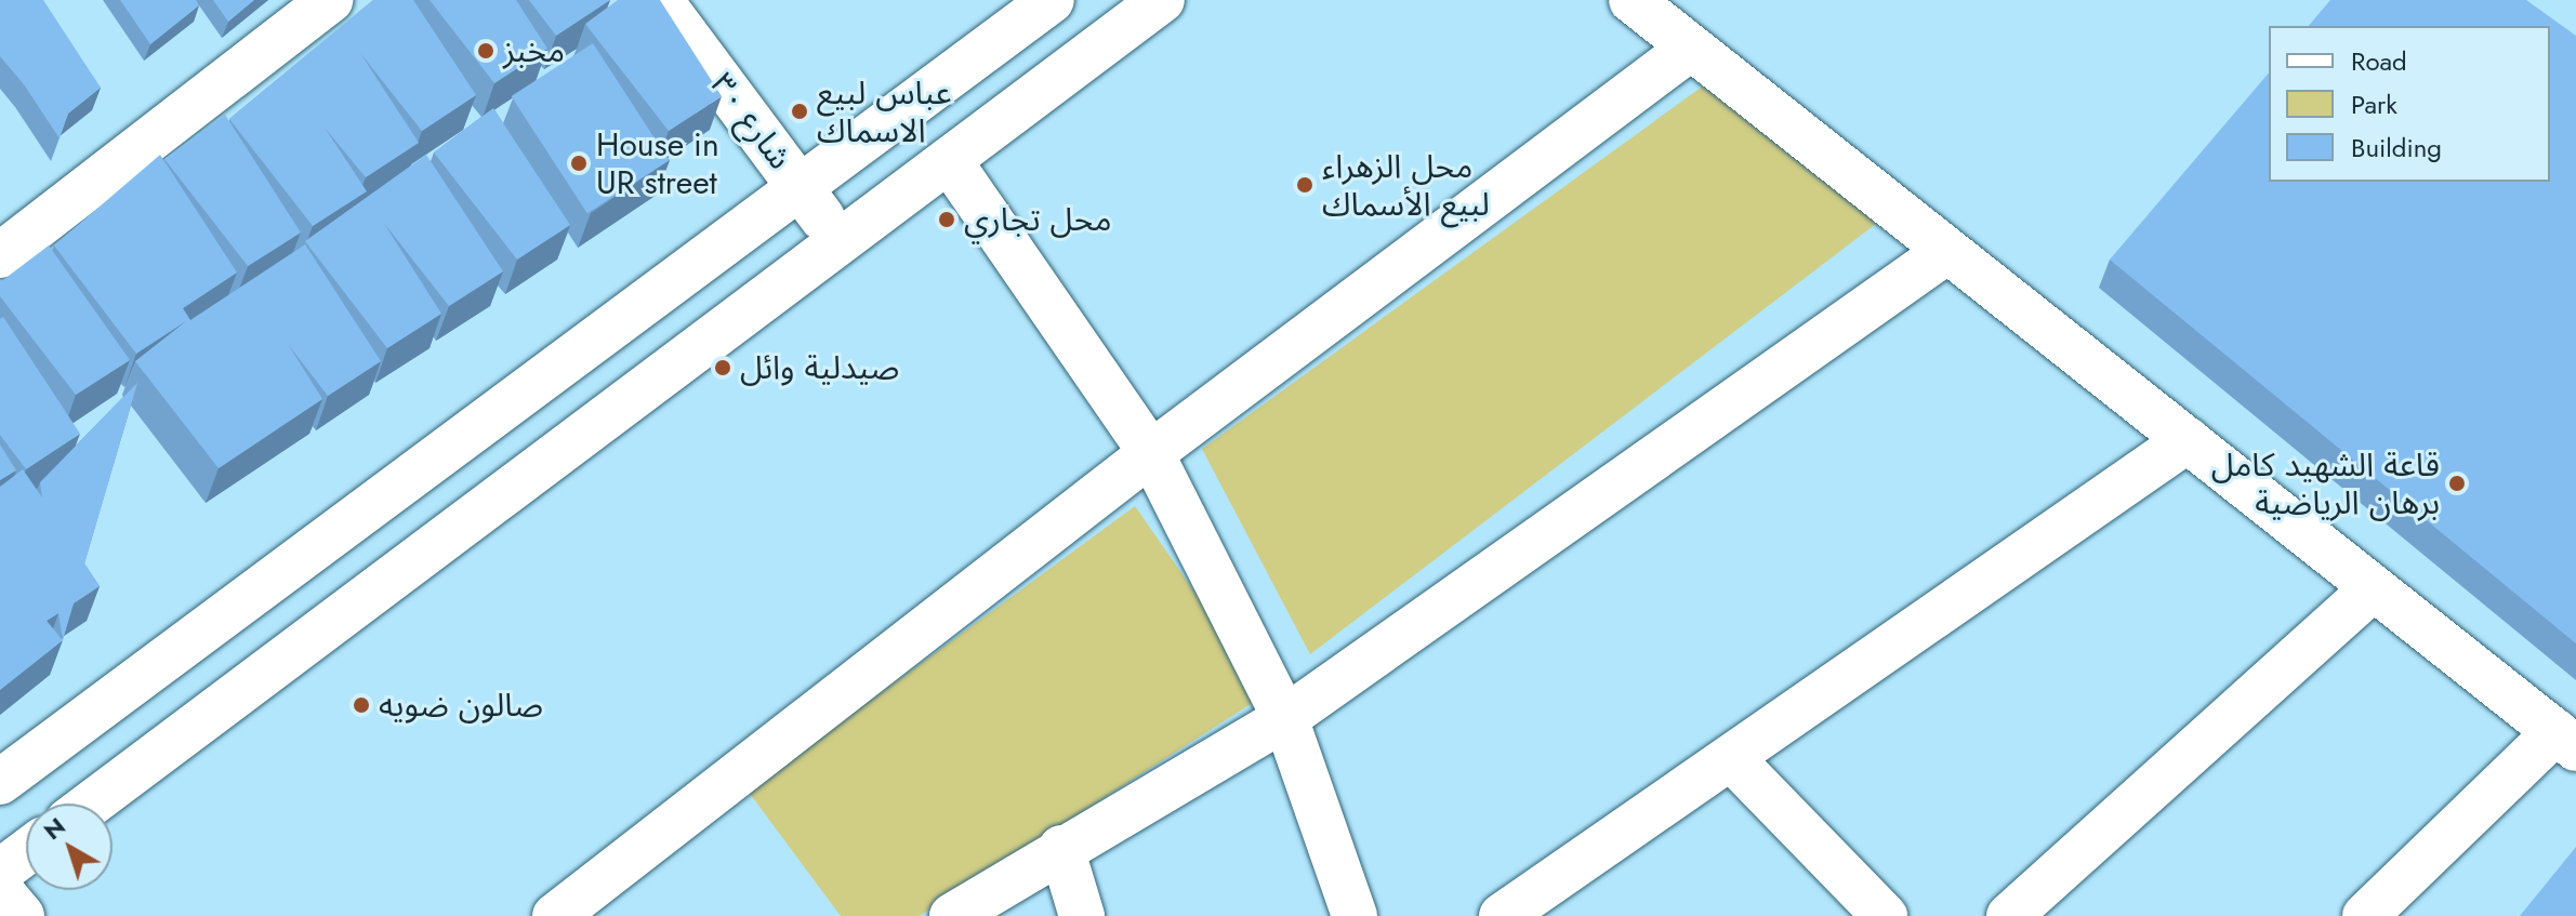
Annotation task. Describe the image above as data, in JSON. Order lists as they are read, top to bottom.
{
  "streets": {
    "street": ["شارع ٣٠"]
  },
  "places": [
    "مخبز",
    "عباس لبيع الاسماك",
    "House in UR street",
    "محل الزهراء لبيع الأسماك",
    "محل تجاري",
    "صيدلية وائل",
    "قاعة الشهيد كامل برهان الرياضية",
    "صالون ضويه"
  ],
  "legend": ["Road", "Park", "Building"],
  "north": "top left"
}
